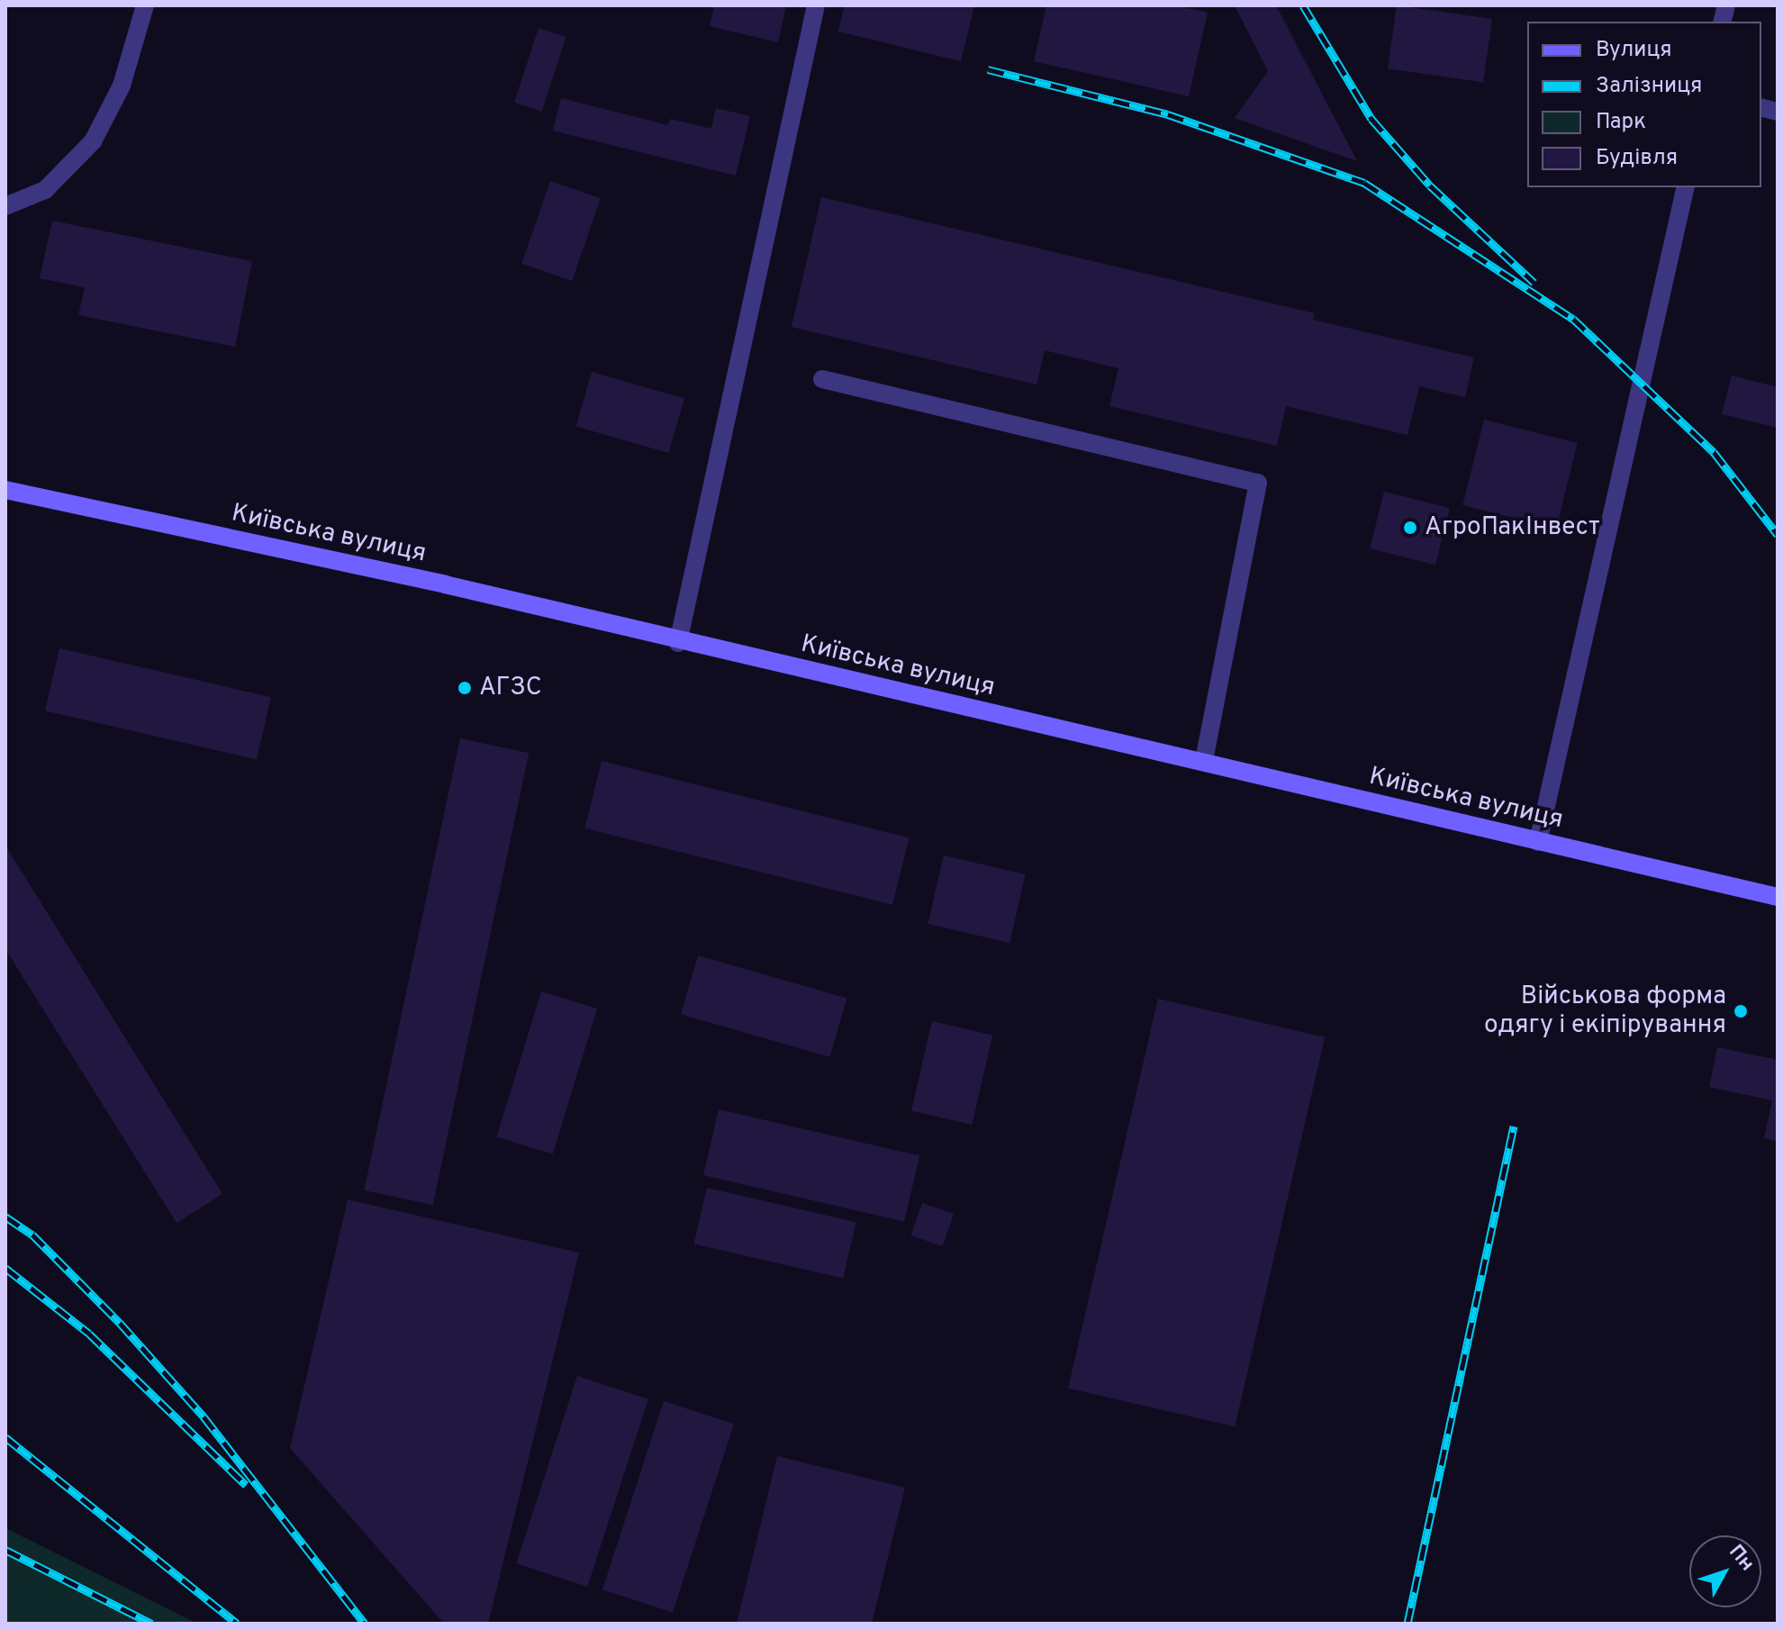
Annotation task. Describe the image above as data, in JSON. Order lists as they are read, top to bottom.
{
  "streets": {
    "main road": ["Київська вулиця"]
  },
  "places": ["АгроПакІнвест", "АГЗС", "Військова форма одягу і екіпірування"],
  "legend": [
    "Вулиця",
    "Залізниця",
    "Парк",
    "Будівля"
  ],
  "north": "top right"
}
